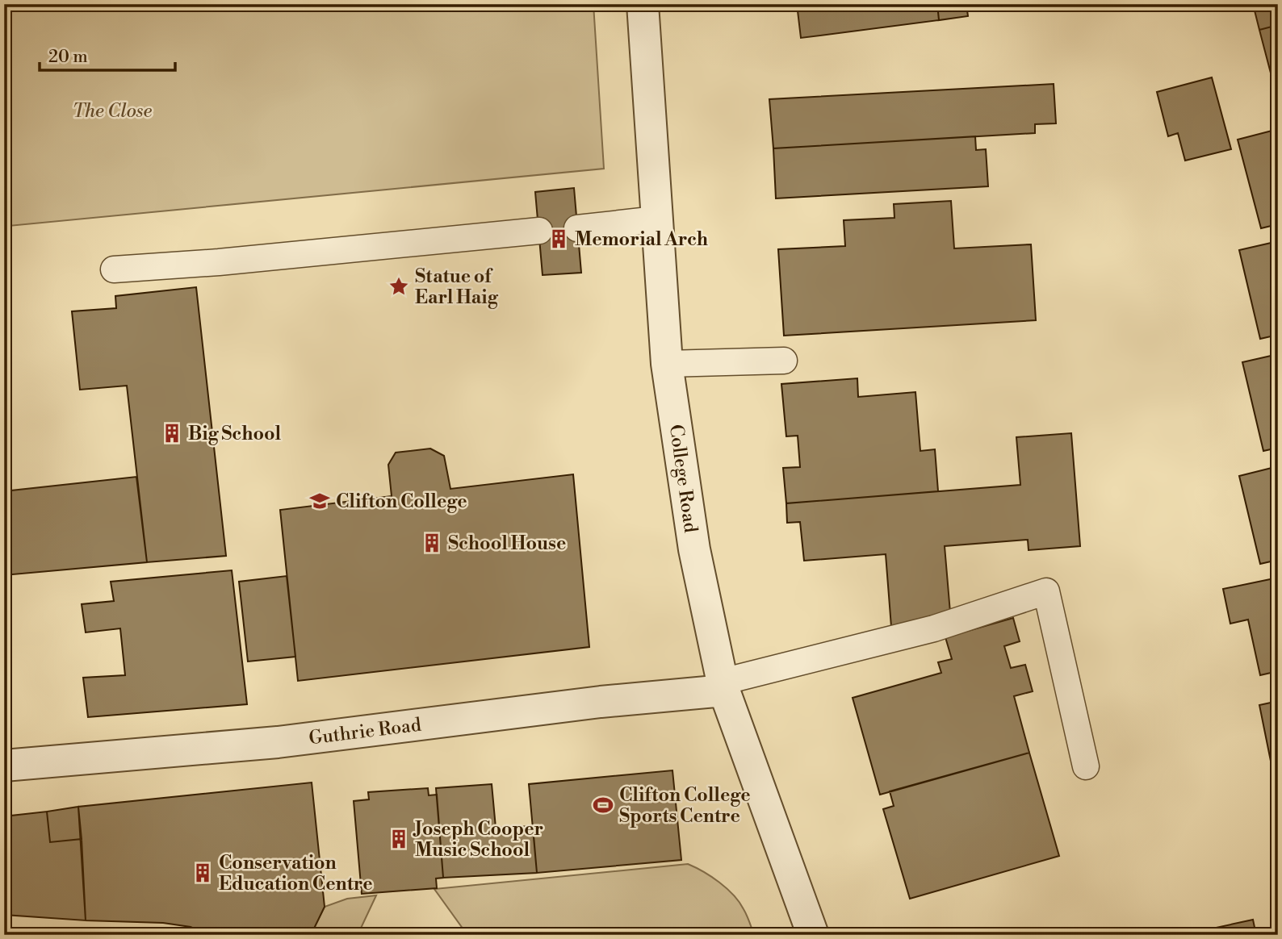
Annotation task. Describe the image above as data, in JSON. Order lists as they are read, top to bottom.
{
  "streets": {
    "street": ["College Road", "Guthrie Road"]
  },
  "crossings": [
    ["College Road", "Guthrie Road"]
  ],
  "parks": ["The Close"],
  "places": {
    "building": [
      "Memorial Arch",
      "Big School",
      "School House",
      "Joseph Cooper Music School",
      "Conservation Education Centre"
    ],
    "place": ["Statue of Earl Haig"],
    "school or university": ["Clifton College"],
    "sports": ["Clifton College Sports Centre"]
  },
  "scale_bar": "20 m"
}
